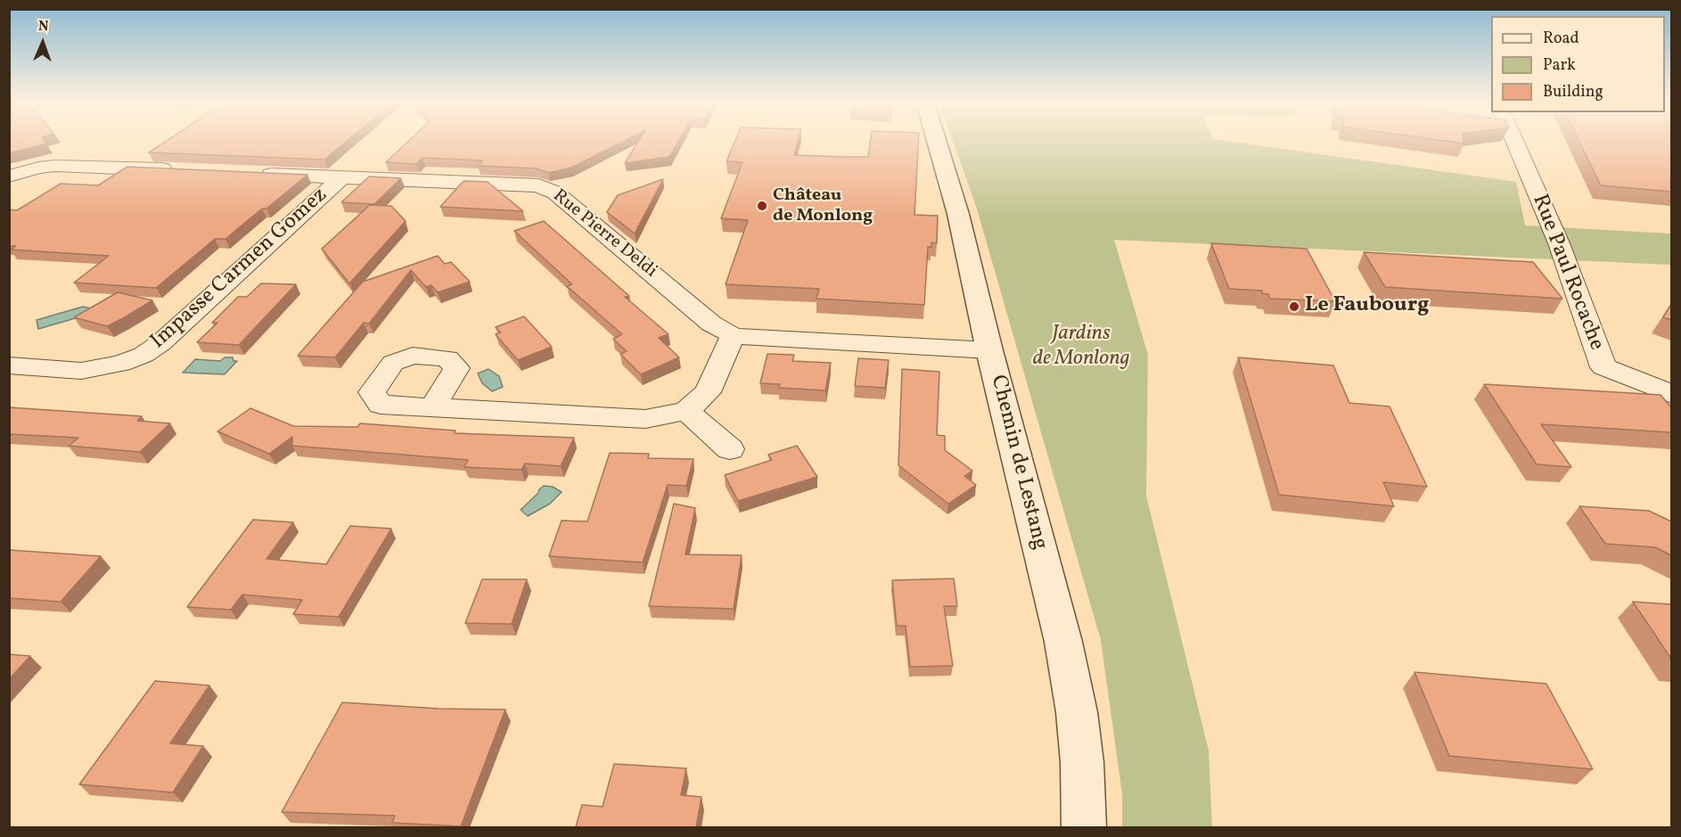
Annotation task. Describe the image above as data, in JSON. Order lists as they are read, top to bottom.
{
  "streets": {
    "street": [
      "Rue Pierre Deldi",
      "Impasse Carmen Gomez",
      "Rue Paul Rocache",
      "Chemin de Lestang"
    ]
  },
  "crossings": [
    ["Rue Pierre Deldi", "Impasse Carmen Gomez"],
    ["Rue Pierre Deldi", "Chemin de Lestang"]
  ],
  "parks": ["Jardins de Monlong"],
  "places": ["Château de Monlong", "Le Faubourg"],
  "legend": ["Road", "Park", "Building"],
  "north": "top"
}
